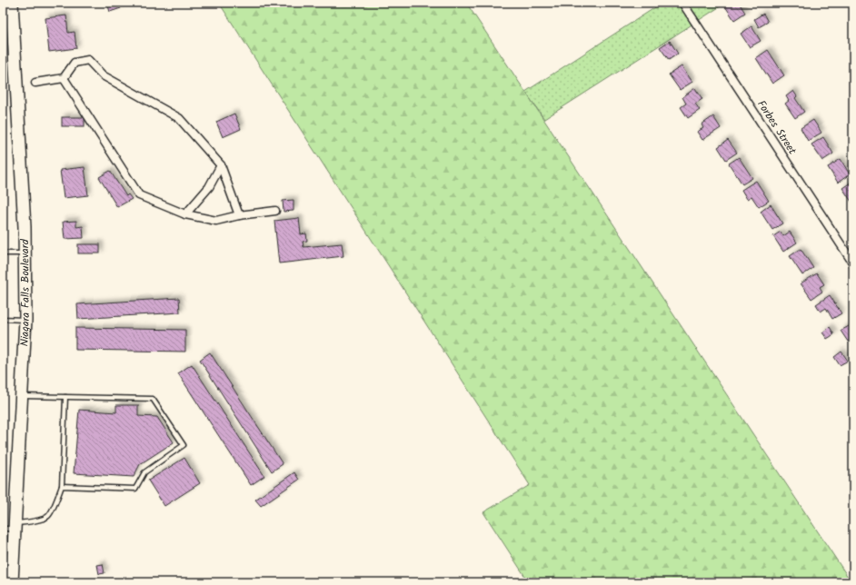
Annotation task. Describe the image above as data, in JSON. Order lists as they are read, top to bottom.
{
  "streets": {
    "main road": ["Niagara Falls Boulevard"],
    "street": ["Forbes Street"]
  }
}
